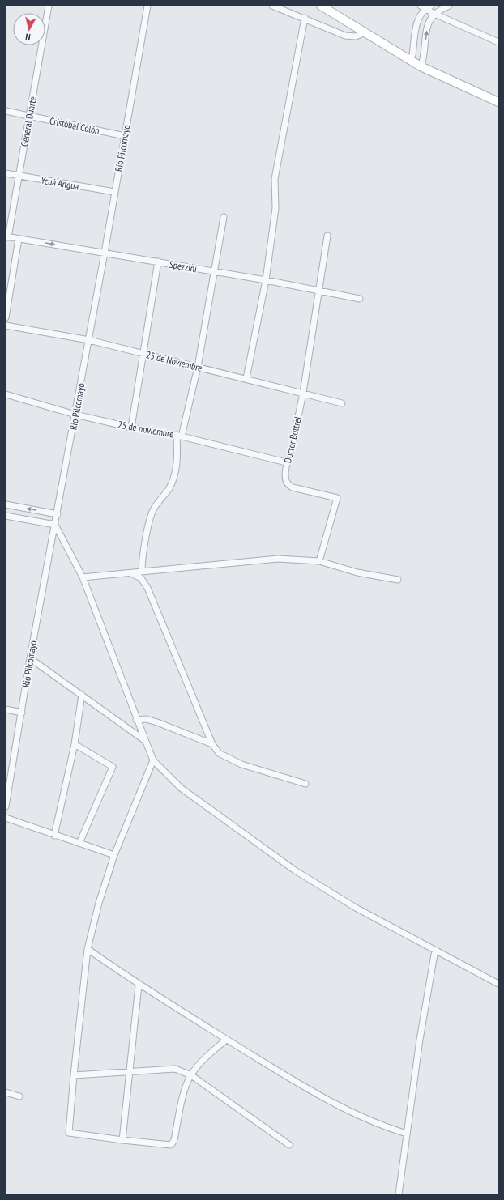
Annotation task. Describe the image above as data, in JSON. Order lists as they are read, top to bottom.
{
  "streets": {
    "street": [
      "General Duarte",
      "Cristóbal Colón",
      "Río Pilcomayo",
      "Ycuá Angua",
      "Spezzini",
      "25 de Noviembre",
      "25 de noviembre",
      "Doctor Bottrel"
    ]
  },
  "crossings": [
    ["General Duarte", "Cristóbal Colón"],
    ["General Duarte", "Ycuá Angua"],
    ["General Duarte", "Spezzini"],
    ["Cristóbal Colón", "Río Pilcomayo"],
    ["Río Pilcomayo", "Ycuá Angua"],
    ["Río Pilcomayo", "Spezzini"],
    ["Río Pilcomayo", "25 de Noviembre"],
    ["Río Pilcomayo", "25 de noviembre"],
    ["Spezzini", "Doctor Bottrel"],
    ["25 de Noviembre", "Doctor Bottrel"],
    ["25 de noviembre", "Doctor Bottrel"]
  ],
  "north": "bottom"
}
